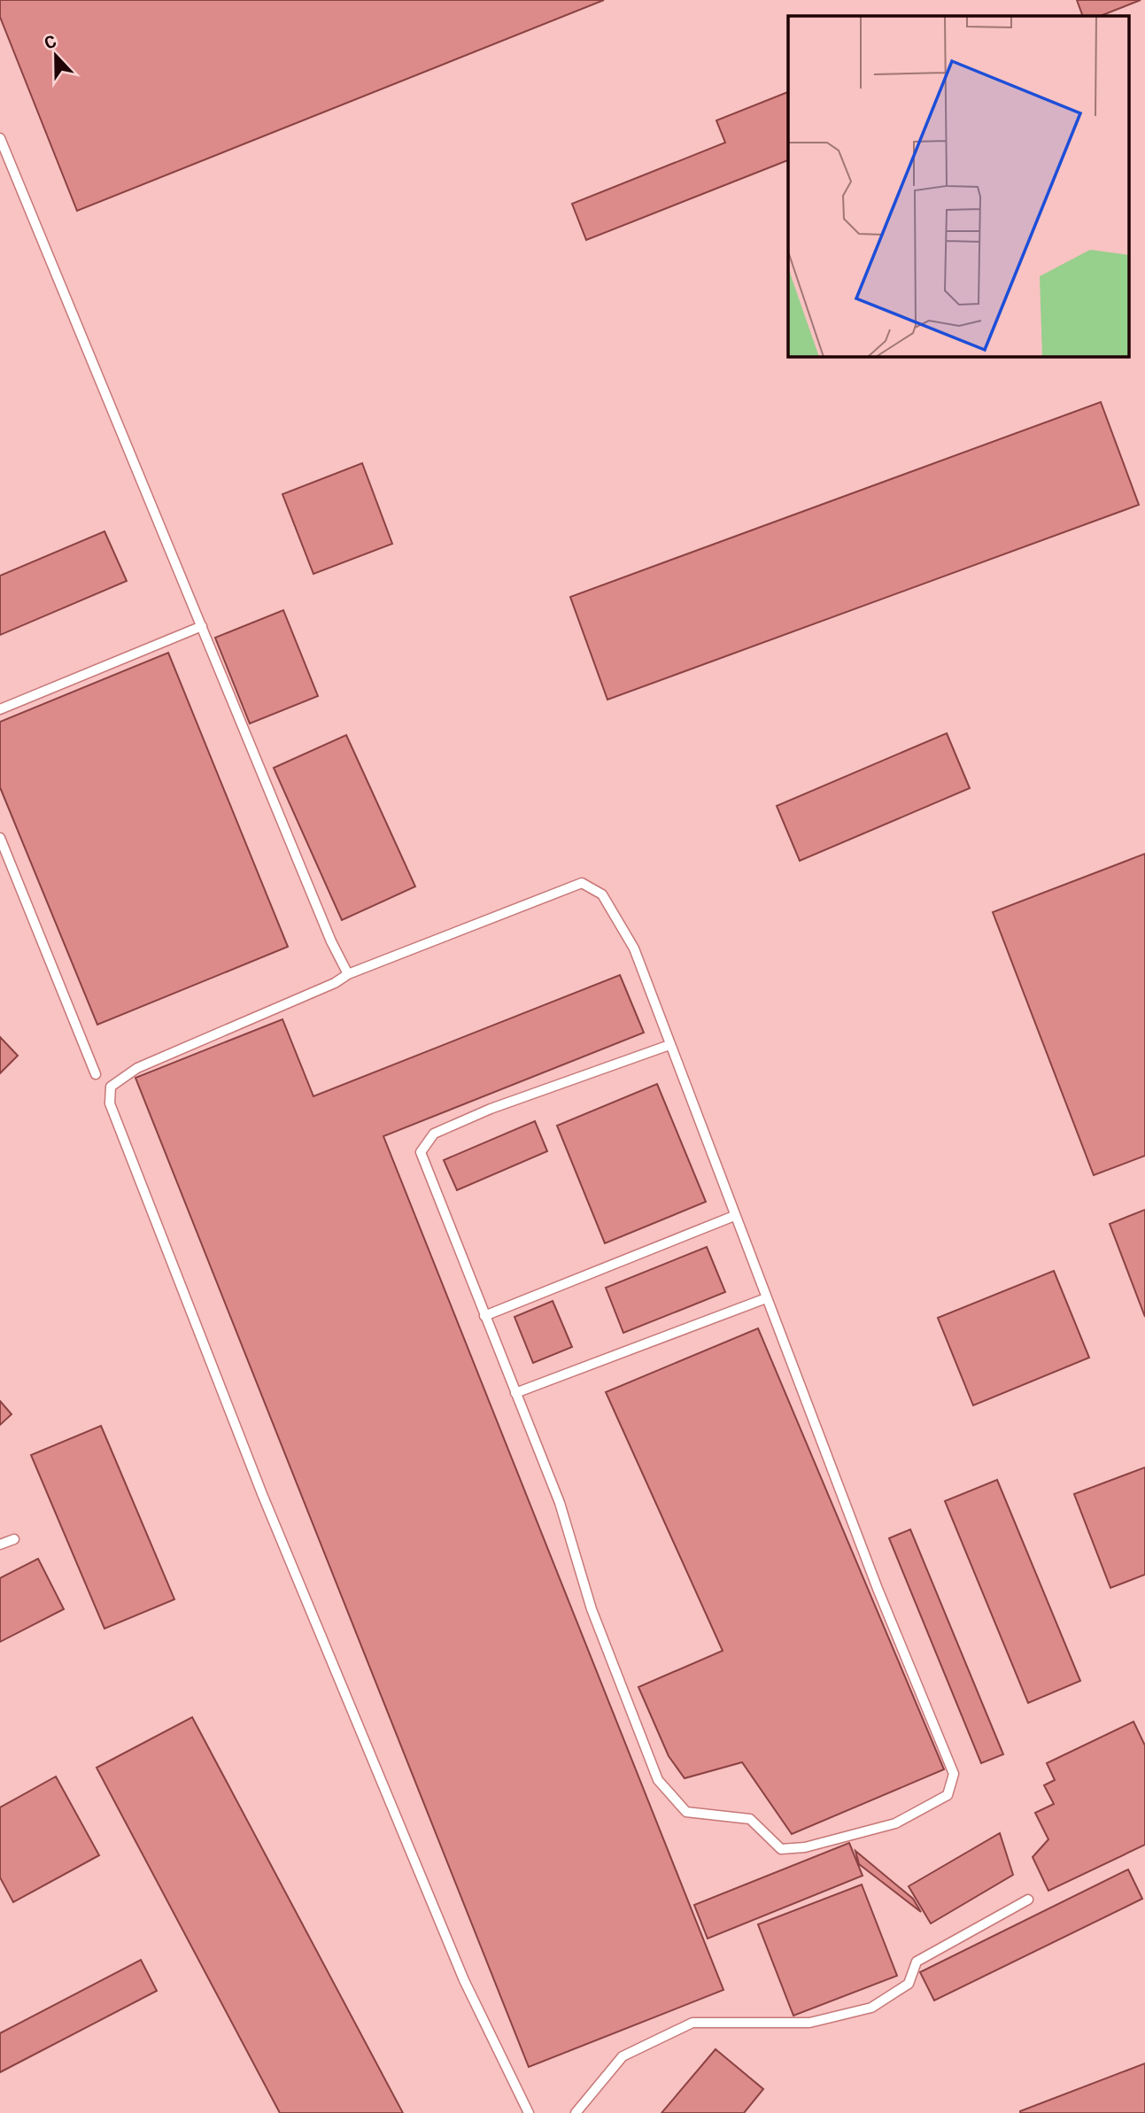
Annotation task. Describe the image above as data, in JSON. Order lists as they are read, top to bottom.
{
  "north": "top"
}
